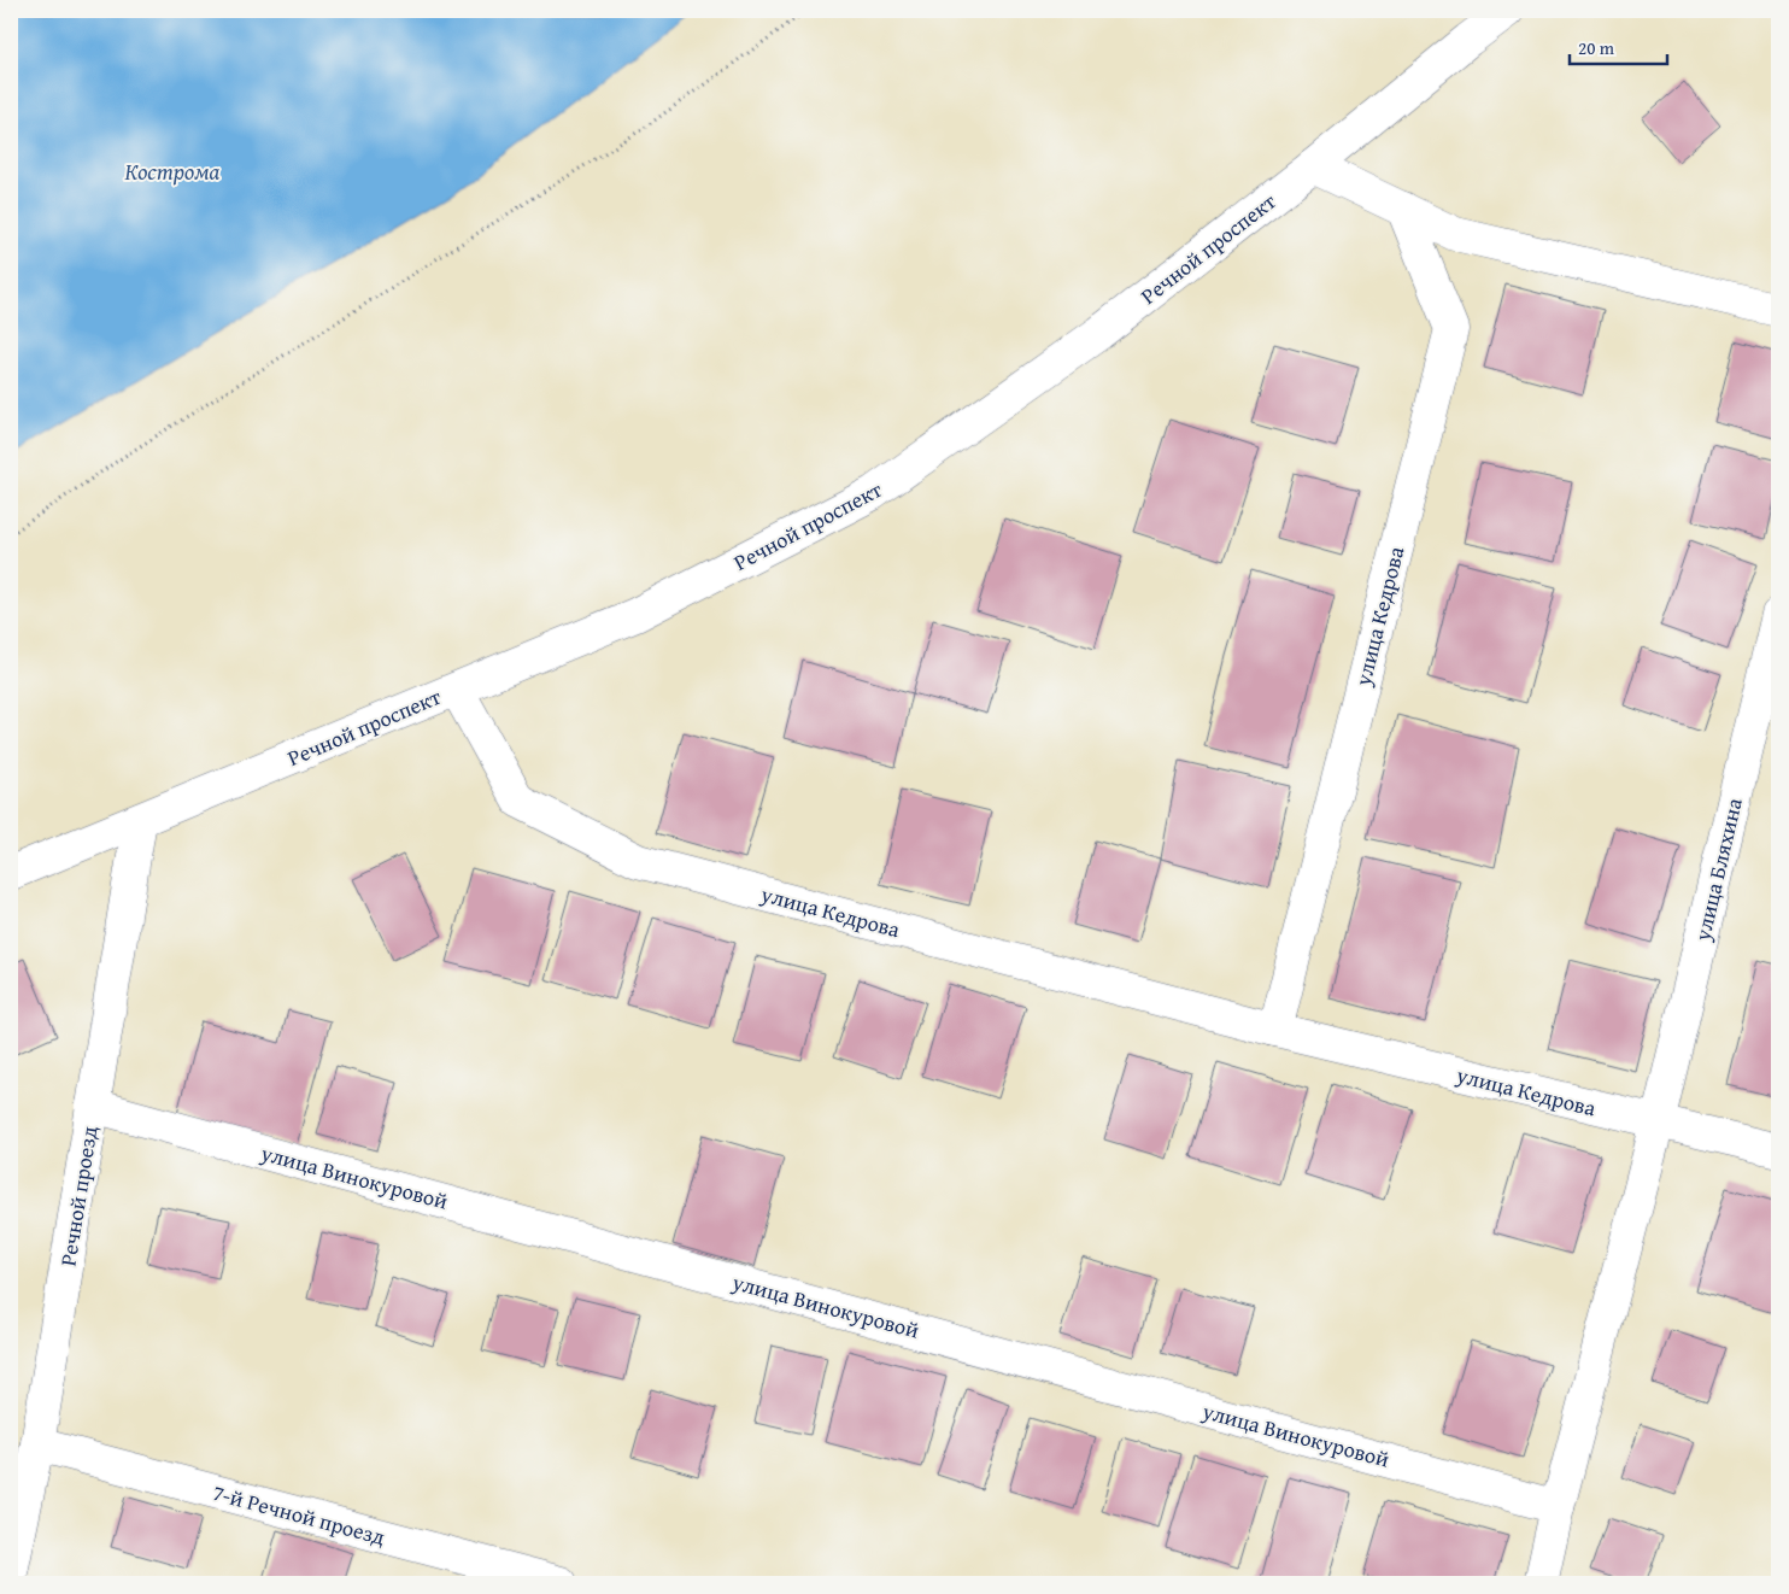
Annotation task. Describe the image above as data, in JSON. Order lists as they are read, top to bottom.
{
  "streets": {
    "street": [
      "Речной проспект",
      "улица Кедрова",
      "улица Бляхина",
      "улица Винокуровой",
      "Речной проезд",
      "7-й Речной проезд"
    ]
  },
  "crossings": [
    ["Речной проспект", "улица Кедрова"],
    ["Речной проспект", "Речной проезд"],
    ["улица Кедрова", "улица Бляхина"],
    ["улица Бляхина", "улица Винокуровой"],
    ["улица Винокуровой", "Речной проезд"],
    ["Речной проезд", "7-й Речной проезд"]
  ],
  "water": ["Кострома"],
  "scale_bar": "20 m"
}
